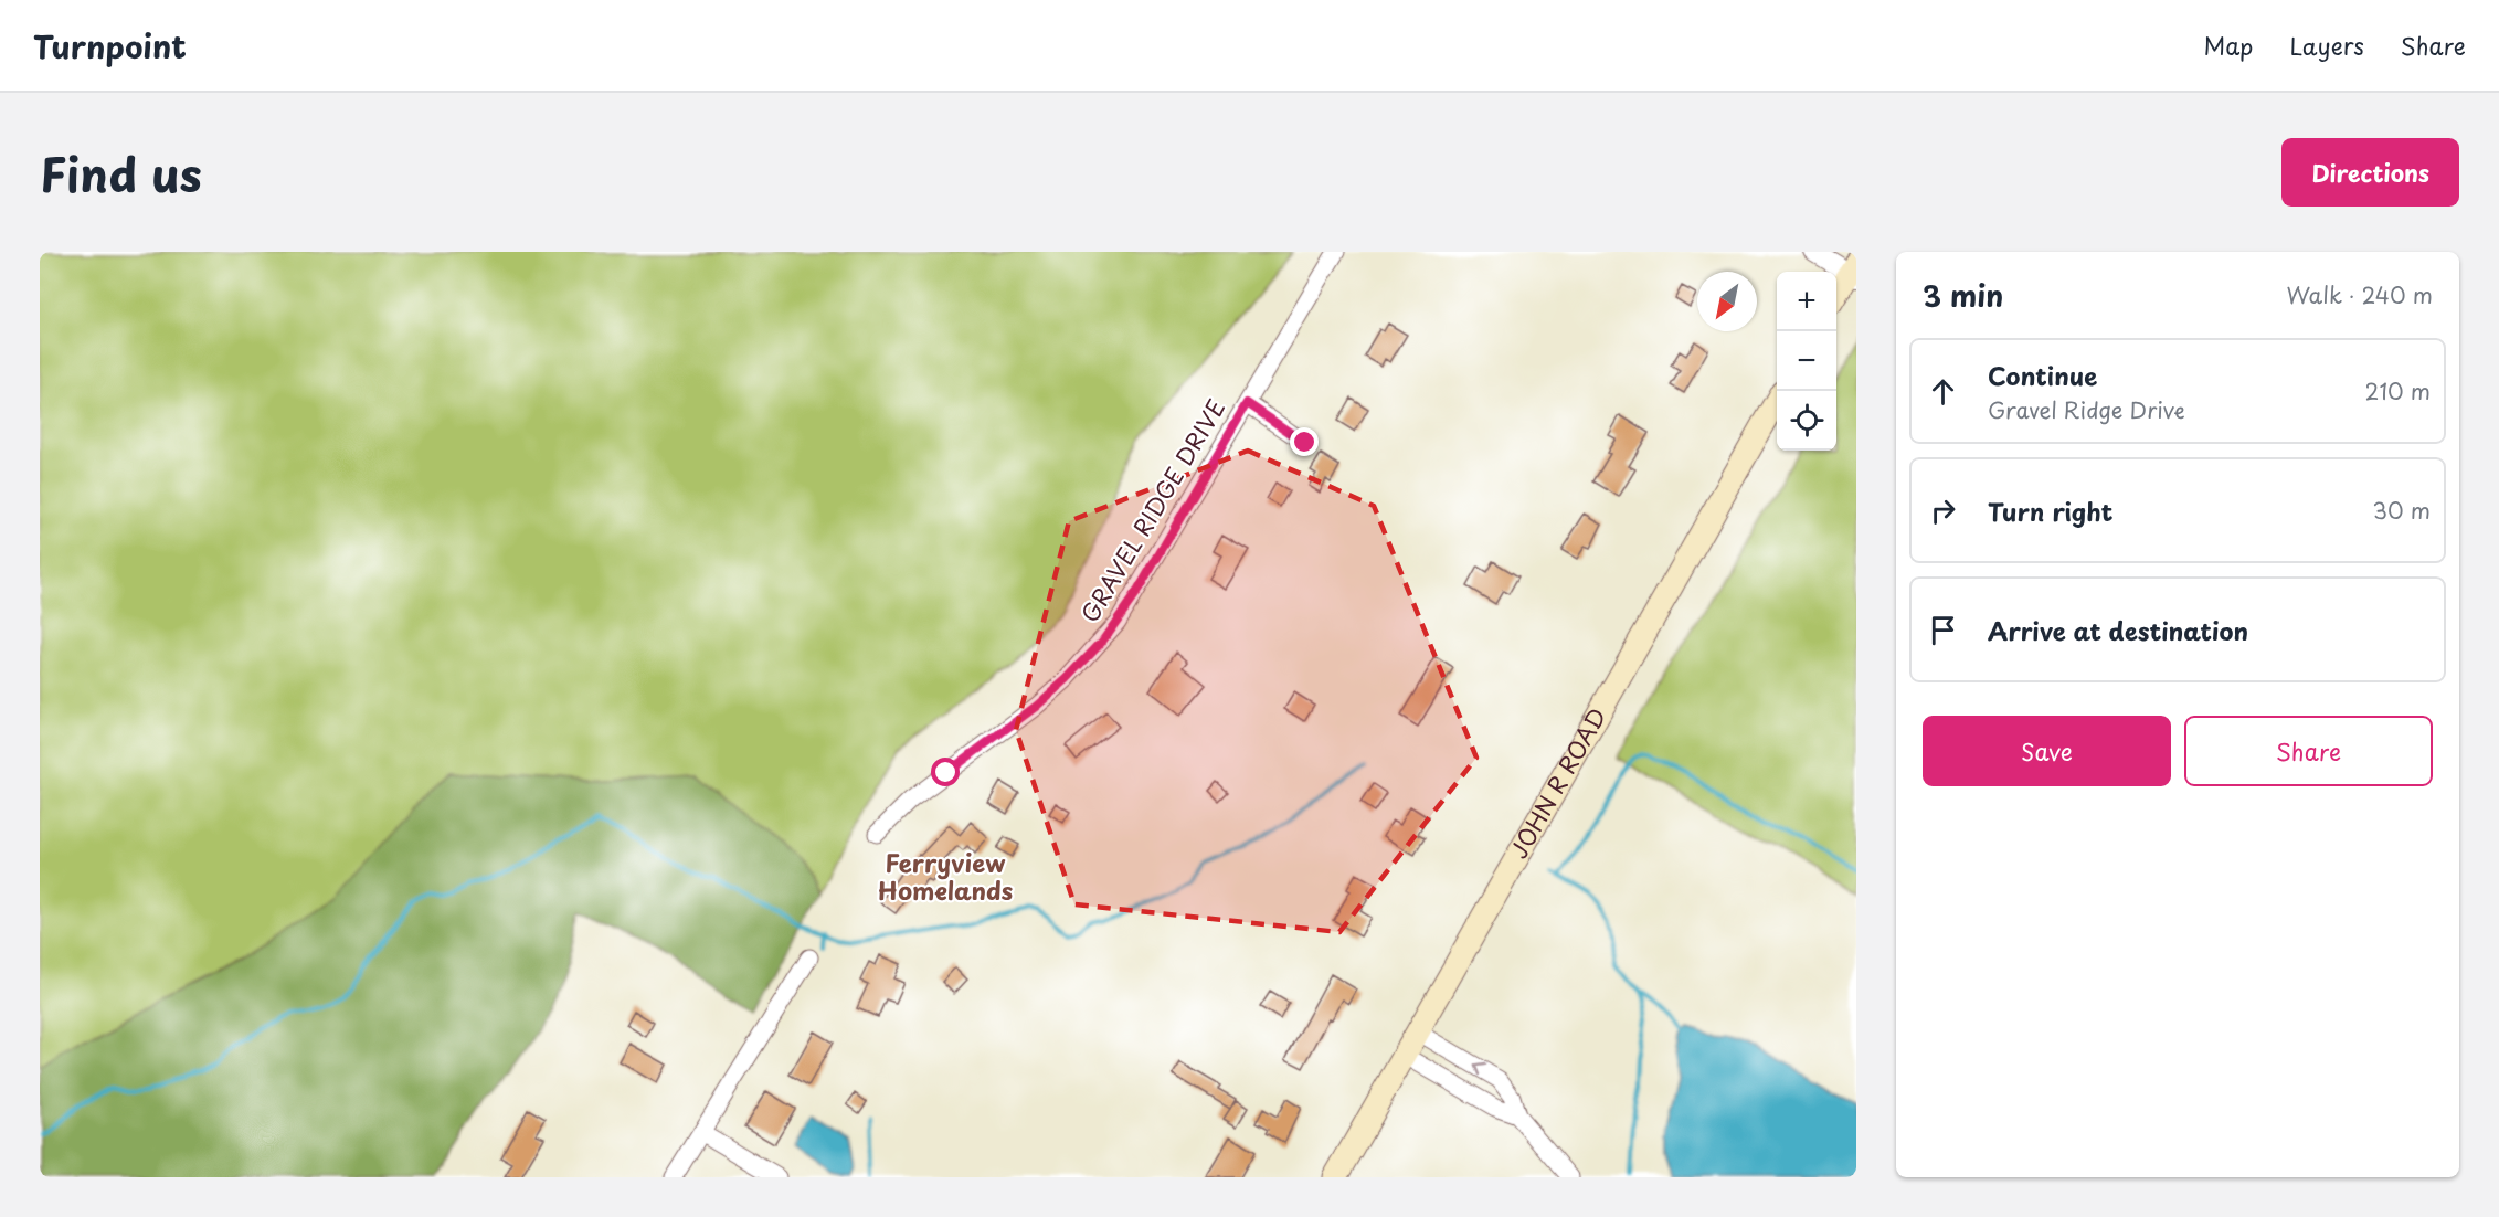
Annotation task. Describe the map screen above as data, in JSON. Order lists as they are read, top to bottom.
{
  "streets": {
    "main road": ["JOHN R ROAD"],
    "street": ["GRAVEL RIDGE DRIVE"]
  },
  "districts": ["Ferryview Homelands"],
  "north": "bottom left",
  "page": {
    "header": "Turnpoint",
    "nav": ["Map", "Layers", "Share"],
    "title": "Find us",
    "buttons": [
      "Directions",
      ["Save", "Share"]
    ],
    "heading": ["3 min", "Walk · 240 m"],
    "map_buttons": ["+", "−"],
    "list": [
      ["Continue", "Gravel Ridge Drive", "210 m"],
      ["Turn right", "30 m"],
      "Arrive at destination"
    ]
  }
}
